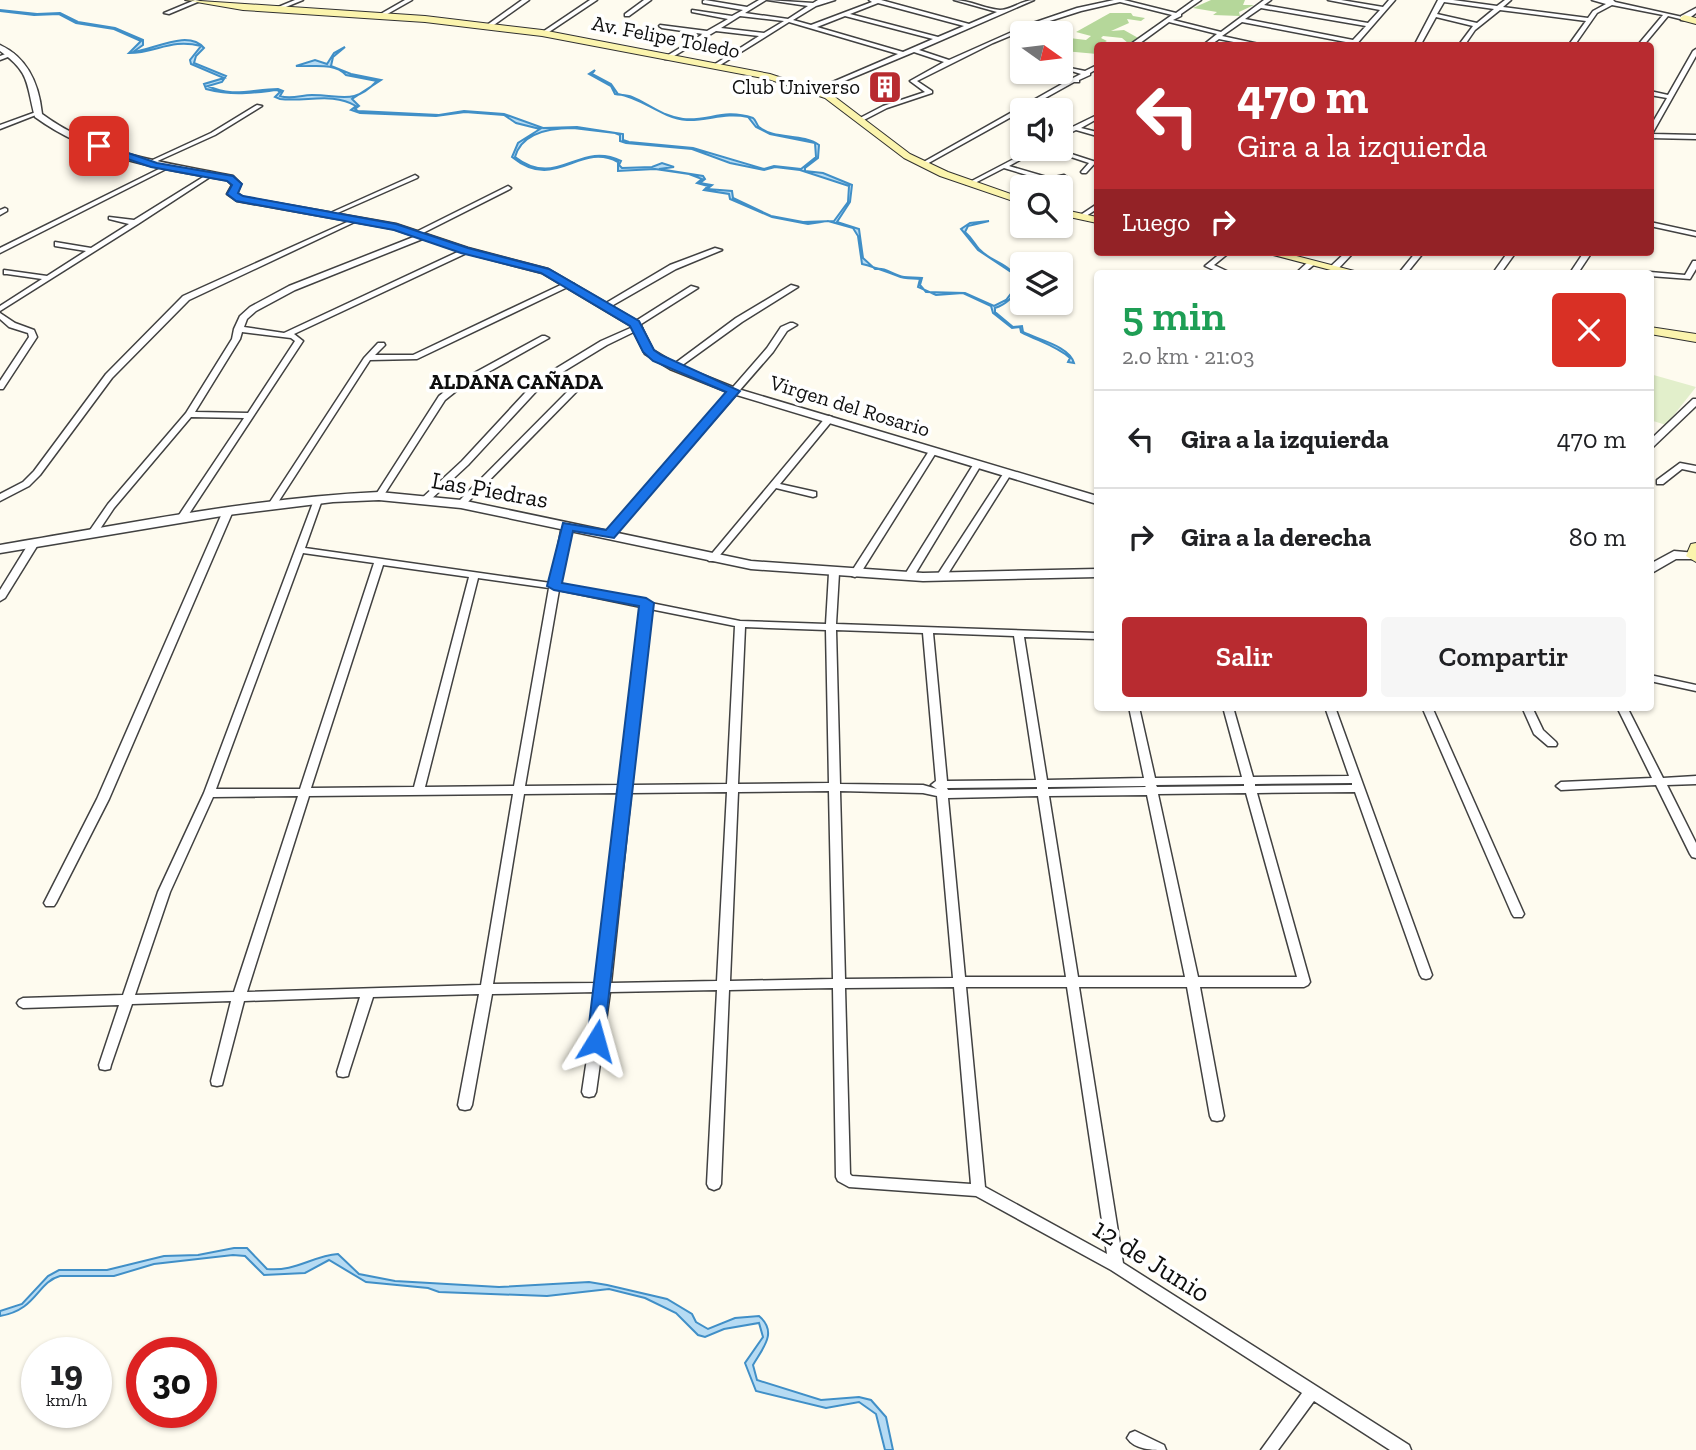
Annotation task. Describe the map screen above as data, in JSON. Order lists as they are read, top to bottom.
{
  "streets": {
    "main road": ["Av. Felipe Toledo"],
    "street": ["Virgen del Rosario", "Las Piedras", "12 de Junio"]
  },
  "districts": ["ALDANA CAÑADA"],
  "places": {
    "building": ["Club Universo"]
  },
  "north": "right",
  "page": {
    "turn": ["470 m", "Gira a la izquierda"],
    "then": "Luego",
    "heading": ["5 min", "2.0 km · 21:03"],
    "list": [
      {
        "name": "Gira a la izquierda",
        "value": "470 m"
      },
      {
        "name": "Gira a la derecha",
        "value": "80 m"
      }
    ],
    "buttons": ["Salir", "Compartir"],
    "speed": "19 km/h",
    "limit": "30"
  }
}
